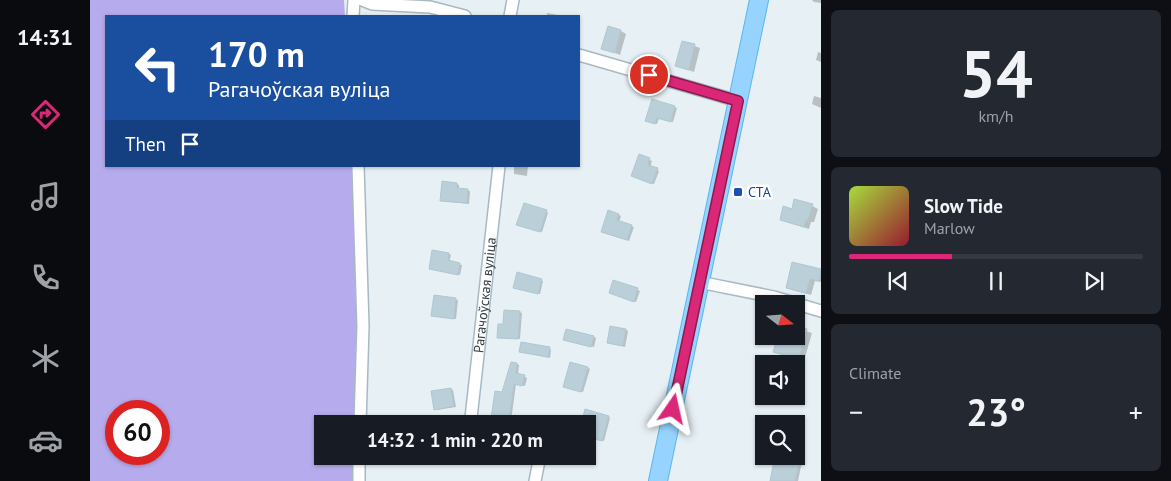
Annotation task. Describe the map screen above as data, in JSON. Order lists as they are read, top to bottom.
{
  "streets": {
    "street": ["Рагачоўская вуліца"]
  },
  "places": {
    "transit": ["СТА"]
  },
  "north": "right",
  "page": {
    "tabs": "14:31",
    "tile": [
      ["54", "km/h"],
      "Climate"
    ],
    "turn": ["170 m", "Рагачоўская вуліца"],
    "then": "Then",
    "song": ["Slow Tide", "Marlow"],
    "heat": ["−", "23°", "+"],
    "limit": "60",
    "trip": "14:32 · 1 min · 220 m"
  }
}
